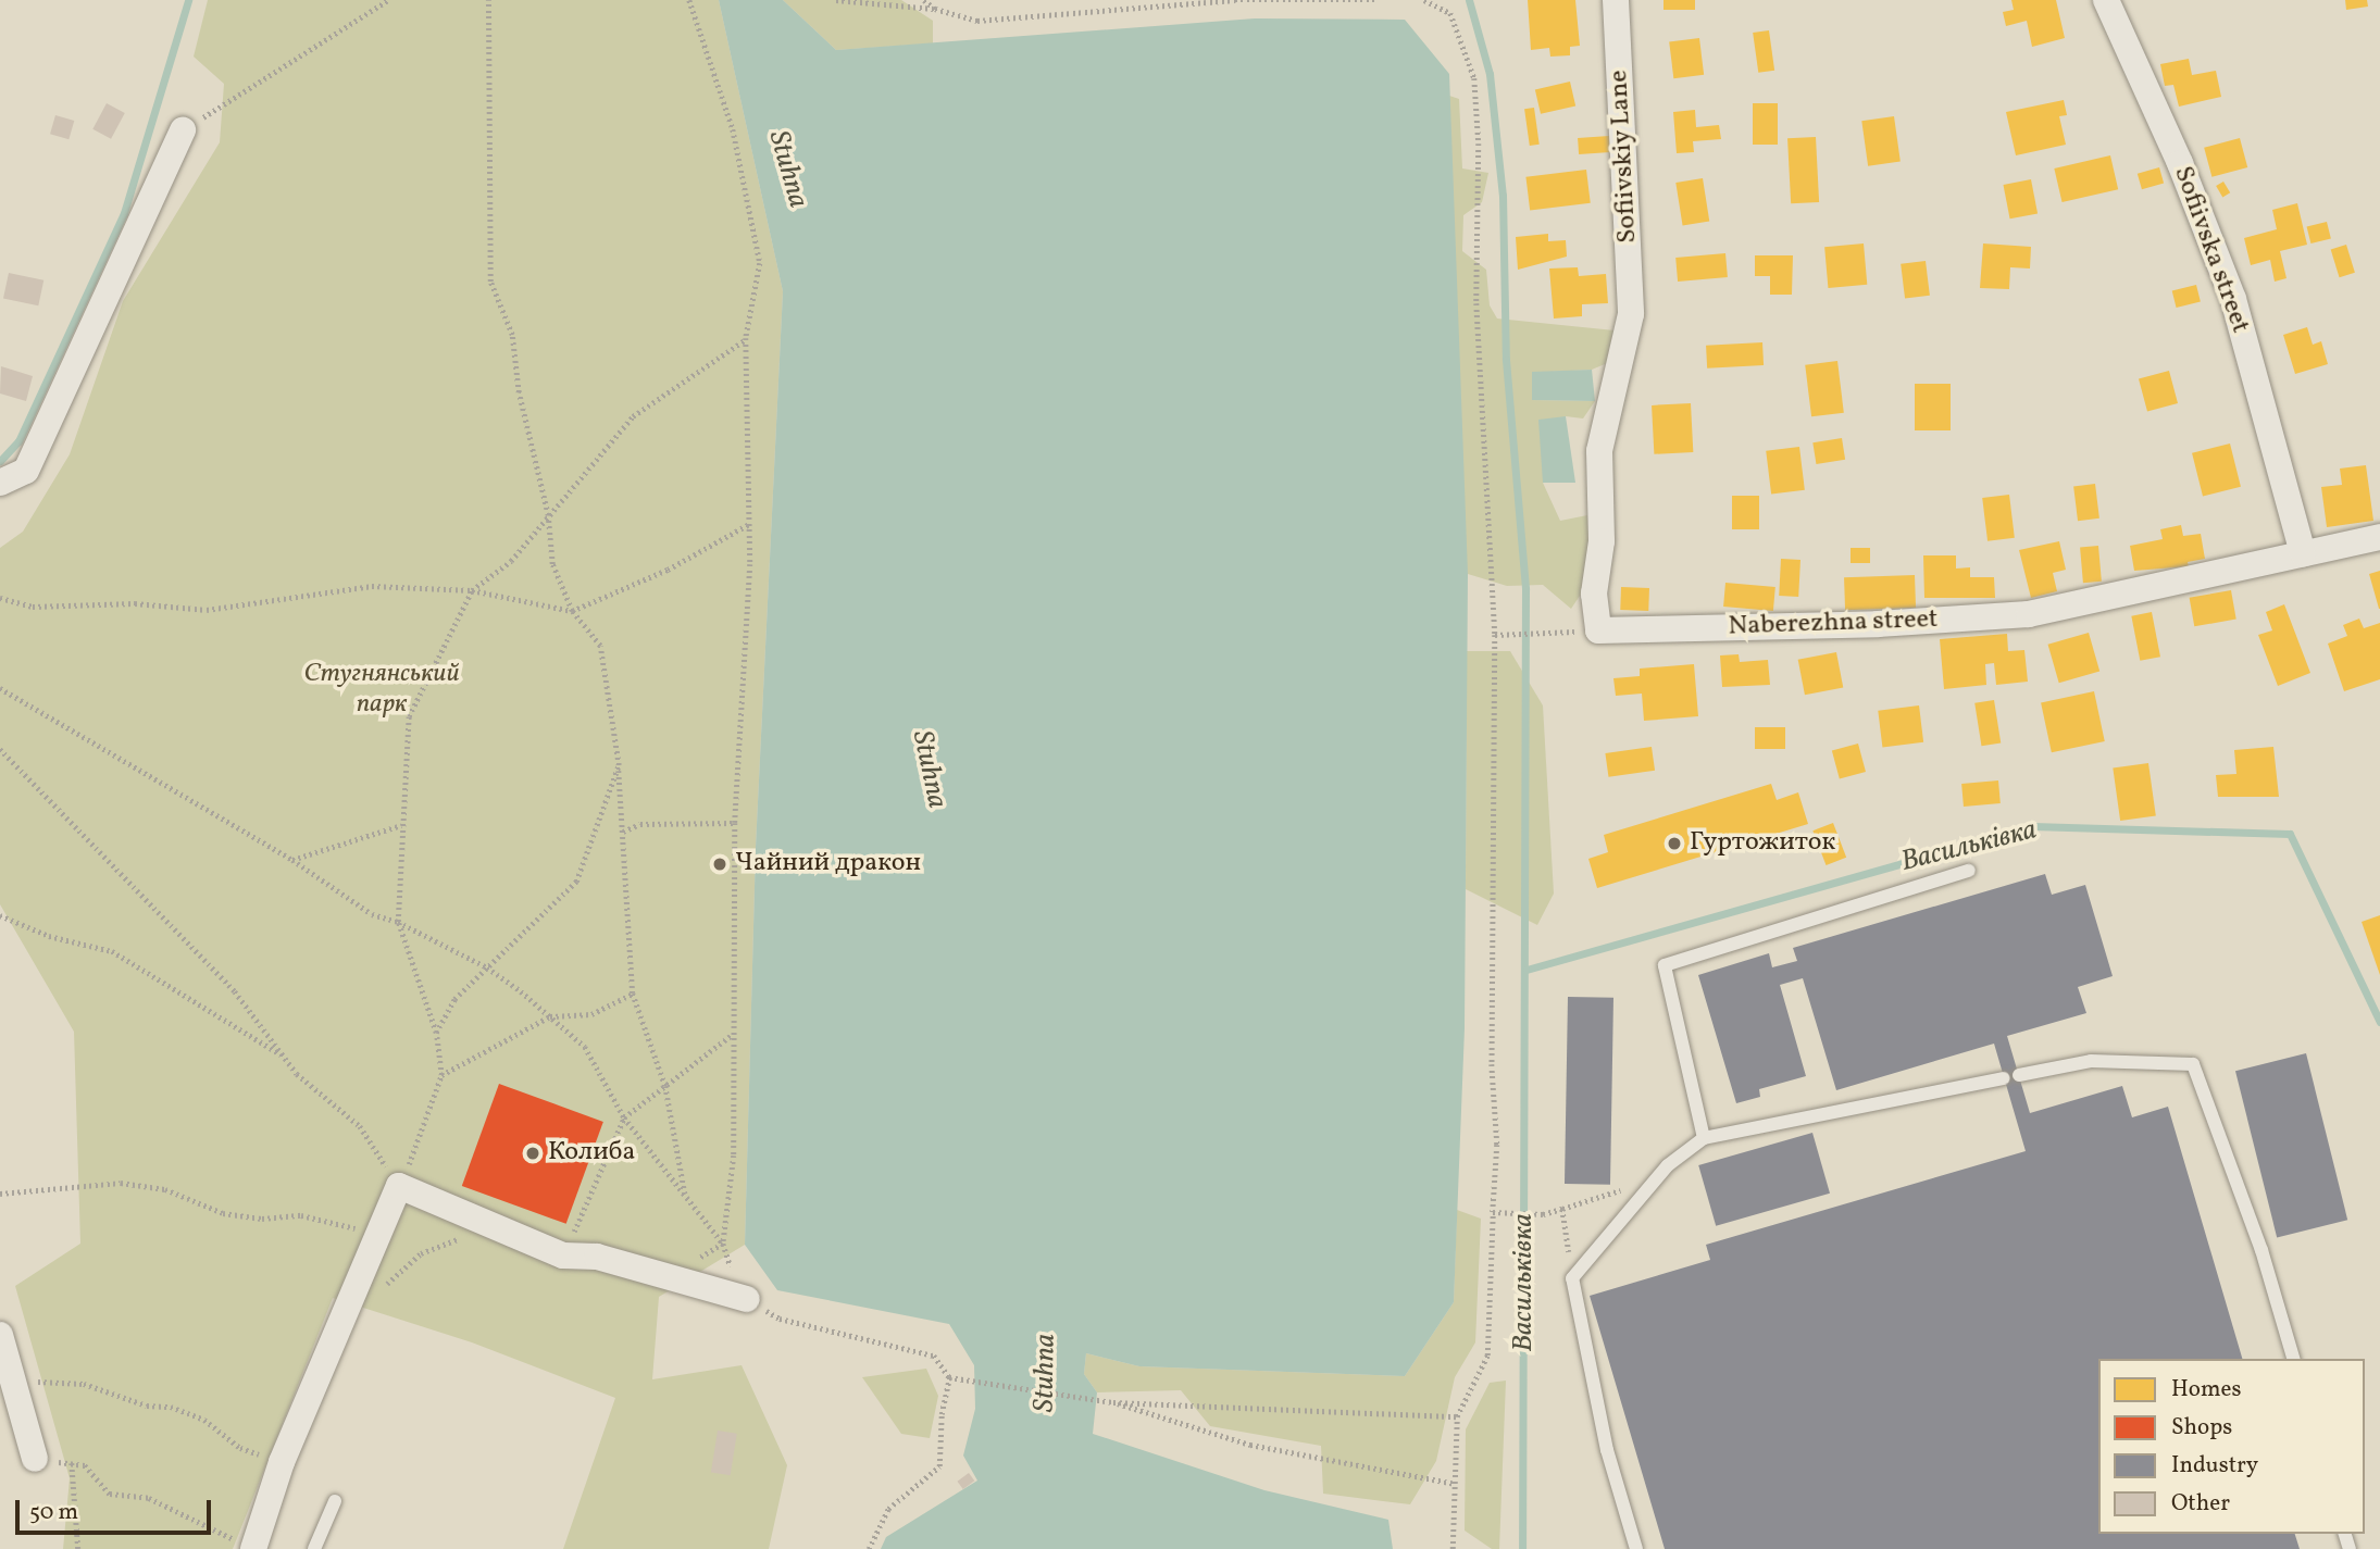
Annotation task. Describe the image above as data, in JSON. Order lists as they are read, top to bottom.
{
  "streets": {
    "street": ["Sofiivskiy Lane", "Sofiivska street", "Naberezhna street"]
  },
  "crossings": [
    ["Sofiivskiy Lane", "Naberezhna street"],
    ["Sofiivska street", "Naberezhna street"]
  ],
  "water": ["Stuhna", "Васильківка"],
  "parks": ["Стугнянський парк"],
  "places": ["Гуртожиток", "Чайний дракон", "Колиба"],
  "legend": [
    "Homes",
    "Shops",
    "Industry",
    "Other"
  ],
  "scale_bar": "50 m"
}
